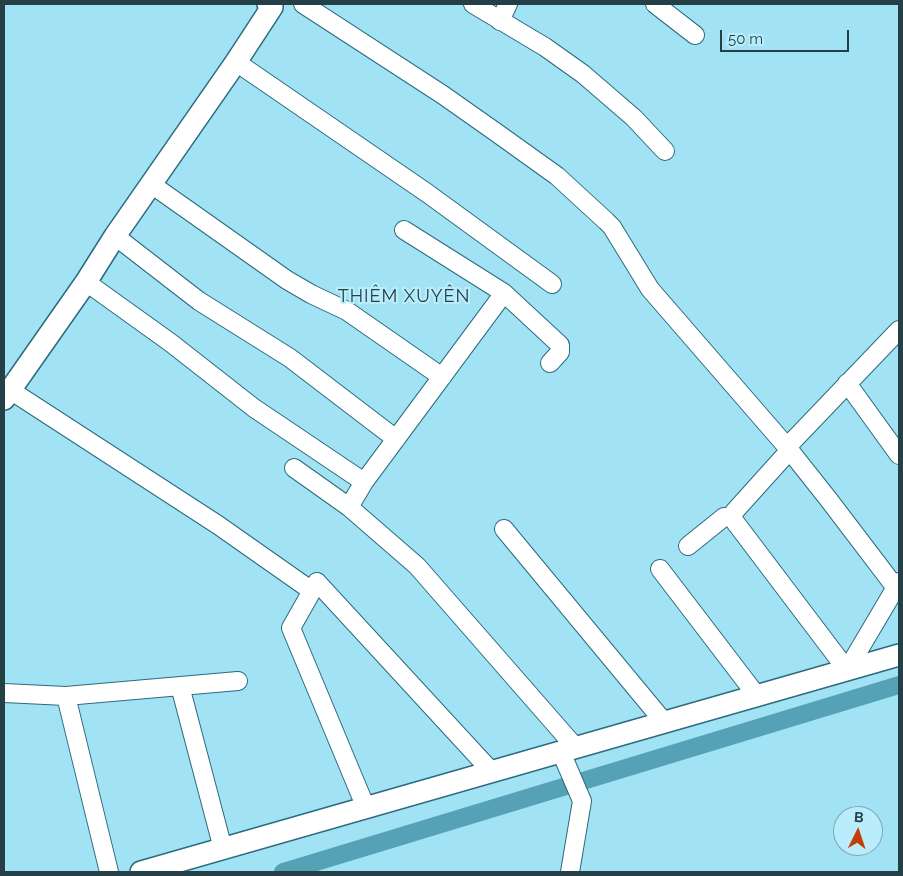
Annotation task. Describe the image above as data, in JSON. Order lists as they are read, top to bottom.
{
  "districts": ["THIÊM XUYÊN"],
  "scale_bar": "50 m",
  "north": "top"
}
